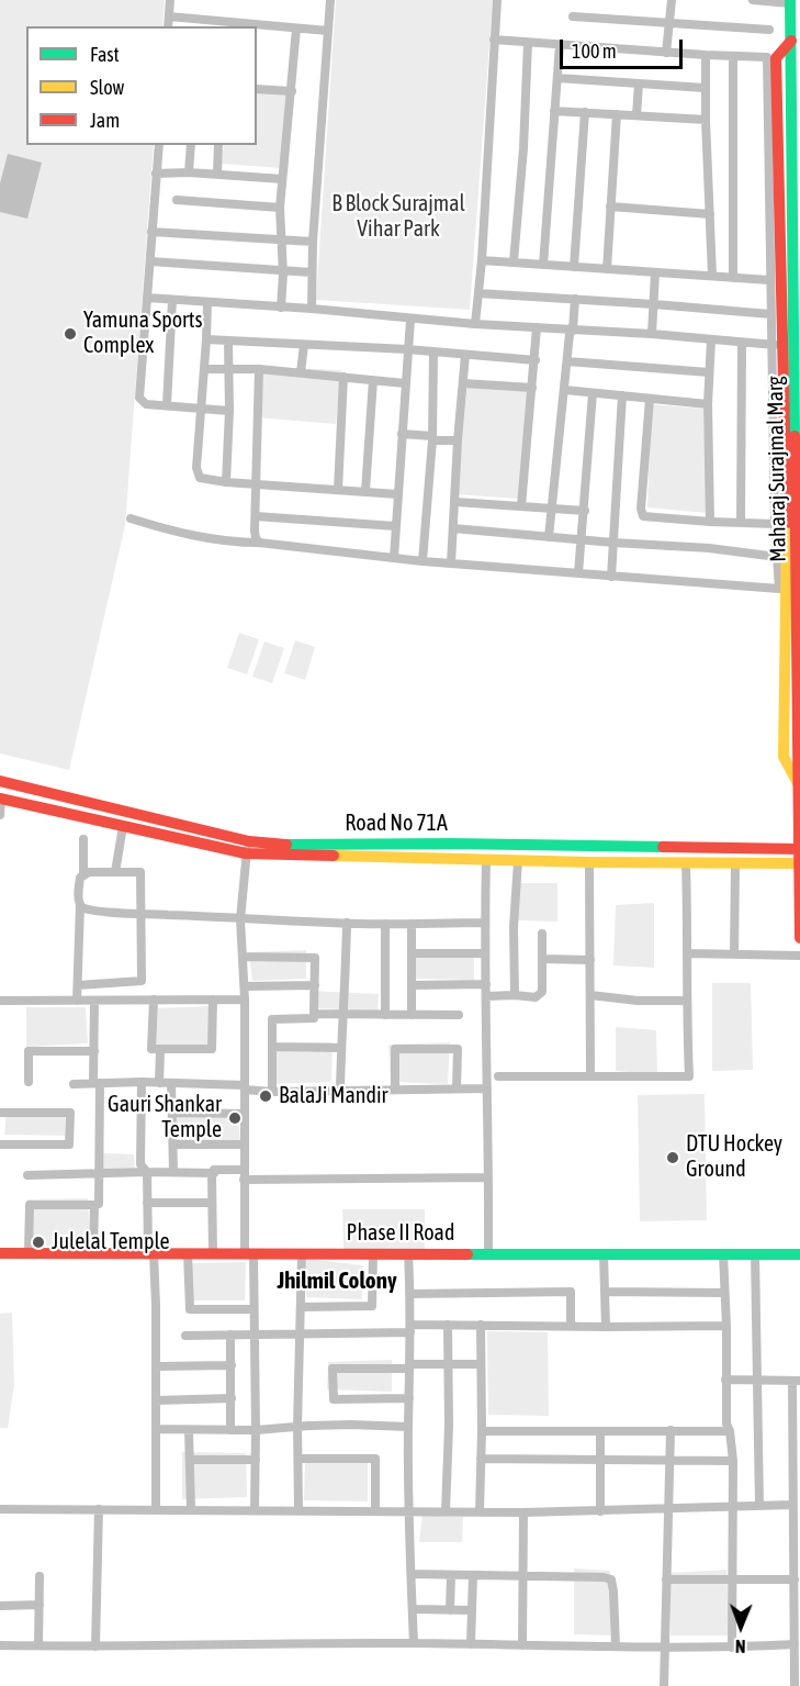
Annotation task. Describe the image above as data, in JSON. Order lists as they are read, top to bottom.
{
  "streets": {
    "street": ["Maharaj Surajmal Marg", "Road No 71A", "Phase II Road"]
  },
  "districts": ["Jhilmil Colony"],
  "parks": ["B Block Surajmal Vihar Park"],
  "places": [
    "Yamuna Sports Complex",
    "BalaJi Mandir",
    "Gauri Shankar Temple",
    "DTU Hockey Ground",
    "Julelal Temple"
  ],
  "legend": ["Fast", "Slow", "Jam"],
  "scale_bar": "100 m",
  "north": "bottom"
}
